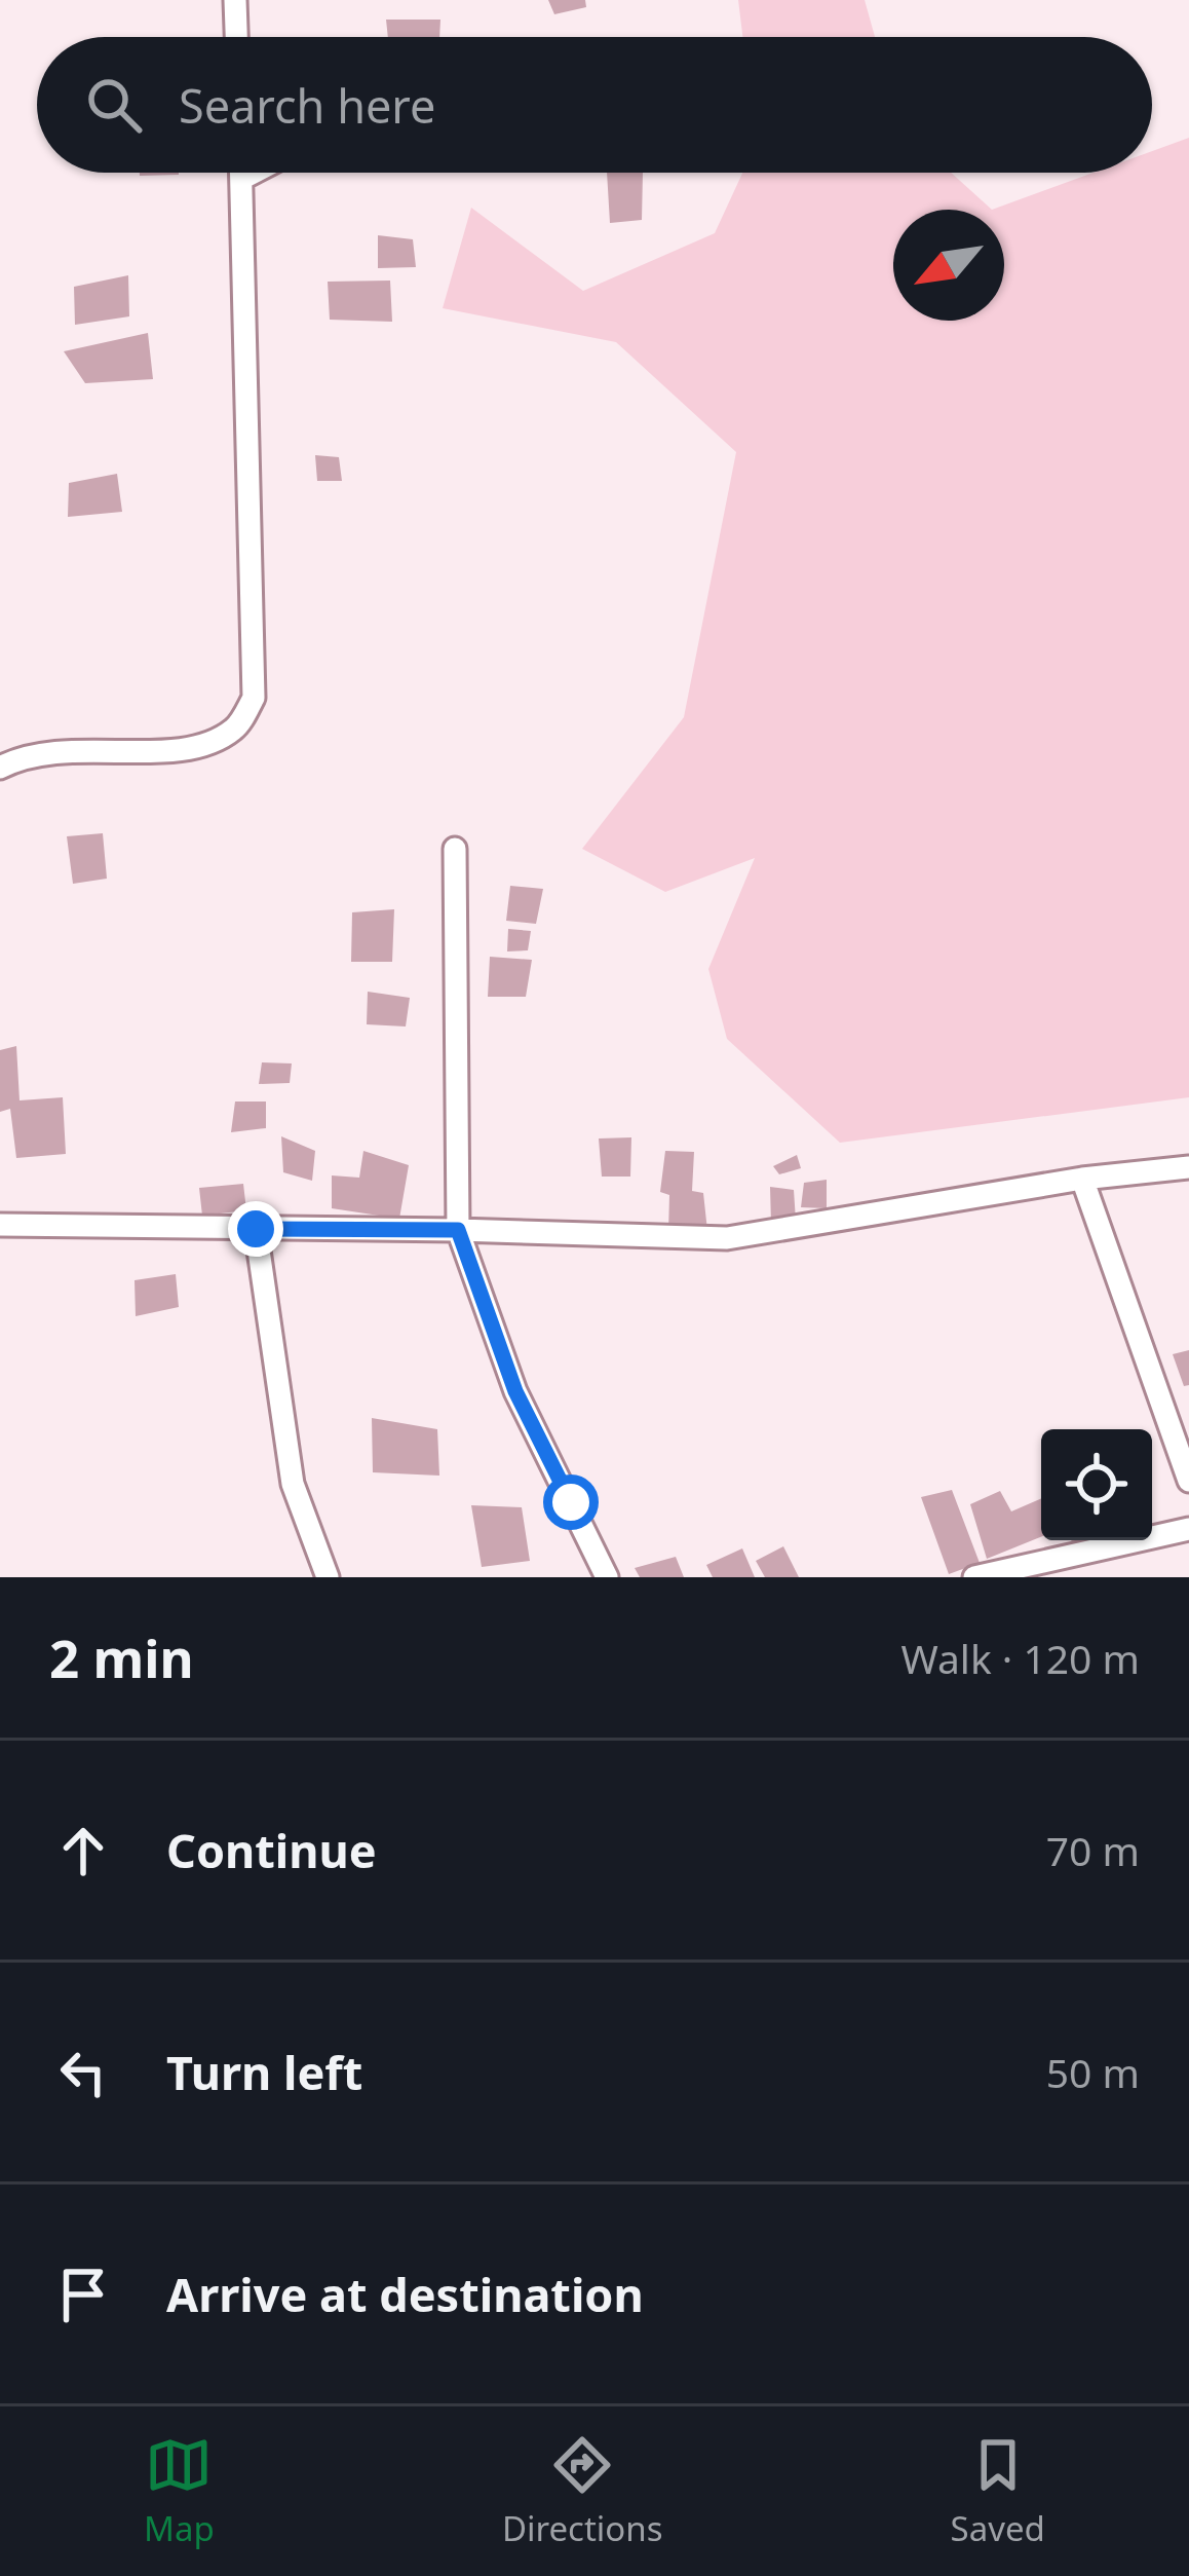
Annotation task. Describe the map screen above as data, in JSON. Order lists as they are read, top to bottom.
{
  "north": "bottom left",
  "page": {
    "search": "Search here",
    "heading": ["2 min", "Walk · 120 m"],
    "list": [
      ["Continue", "70 m"],
      ["Turn left", "50 m"],
      "Arrive at destination"
    ],
    "nav": ["Map", "Directions", "Saved"]
  }
}
